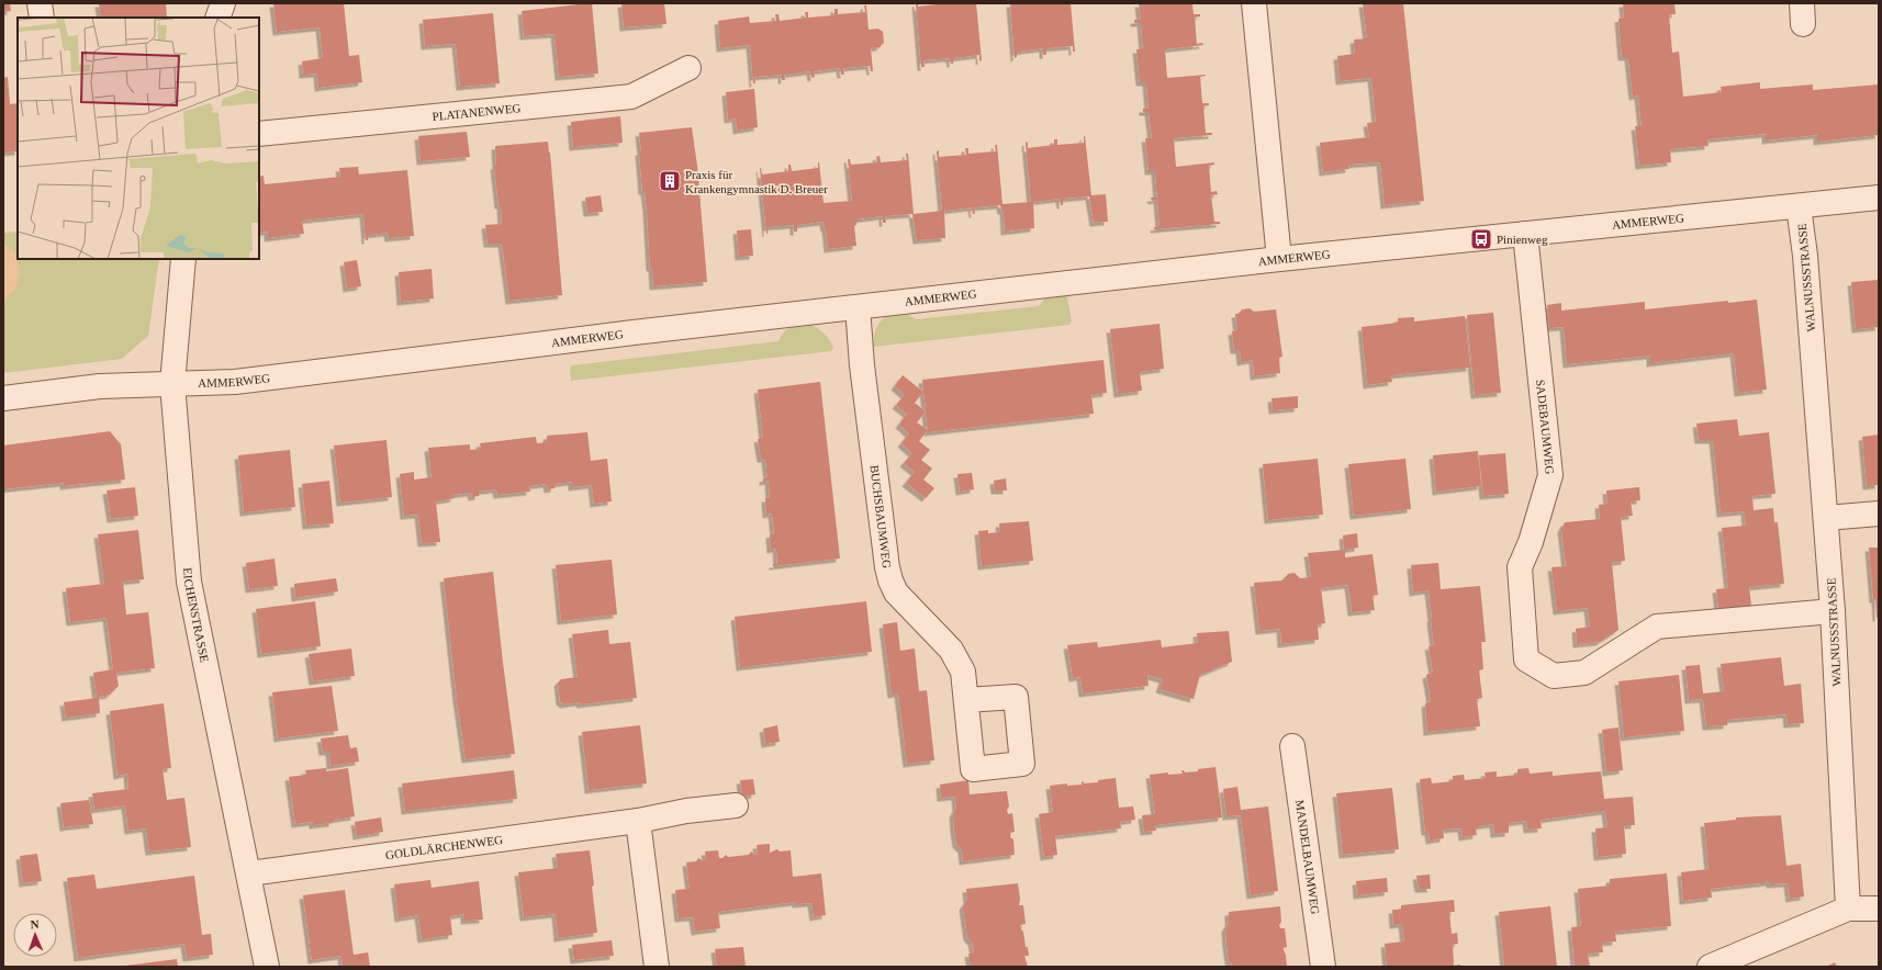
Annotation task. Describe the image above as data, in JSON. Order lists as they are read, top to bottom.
{
  "streets": {
    "street": [
      "PLATANENWEG",
      "AMMERWEG",
      "WALNUSSSTRASSE",
      "SADEBAUMWEG",
      "BUCHSBAUMWEG",
      "EICHENSTRASSE",
      "GOLDLÄRCHENWEG",
      "MANDELBAUMWEG"
    ]
  },
  "crossings": [
    ["AMMERWEG", "WALNUSSSTRASSE"],
    ["AMMERWEG", "SADEBAUMWEG"],
    ["AMMERWEG", "BUCHSBAUMWEG"],
    ["AMMERWEG", "EICHENSTRASSE"],
    ["WALNUSSSTRASSE", "SADEBAUMWEG"],
    ["EICHENSTRASSE", "GOLDLÄRCHENWEG"]
  ],
  "places": {
    "building": ["Praxis für Krankengymnastik D. Breuer"],
    "bus stop": ["Pinienweg"]
  },
  "north": "top"
}
